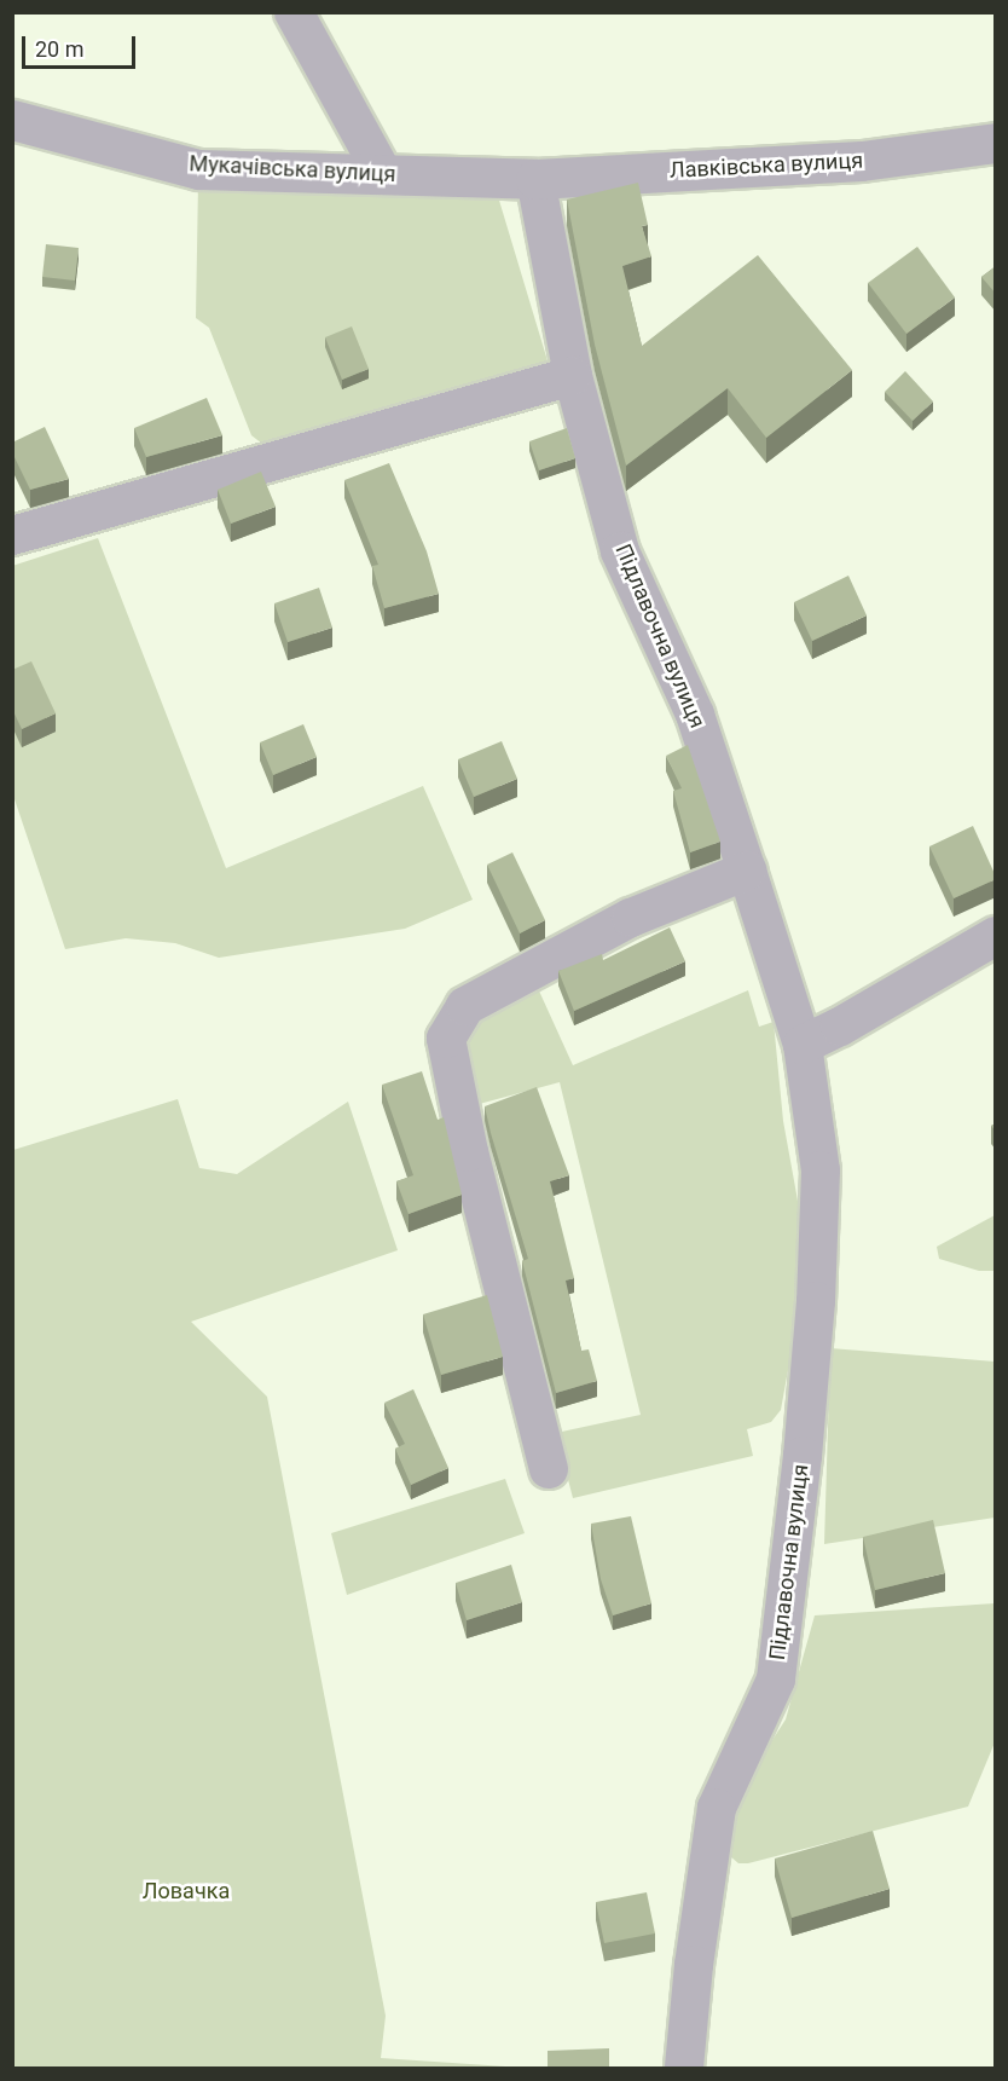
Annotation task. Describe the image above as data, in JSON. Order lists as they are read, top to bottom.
{
  "streets": {
    "street": ["Лавківська вулиця", "Мукачівська вулиця", "Підлавочна вулиця"]
  },
  "crossings": [
    ["Лавківська вулиця", "Мукачівська вулиця"],
    ["Лавківська вулиця", "Підлавочна вулиця"],
    ["Мукачівська вулиця", "Підлавочна вулиця"]
  ],
  "parks": ["Ловачка"],
  "scale_bar": "20 m"
}
